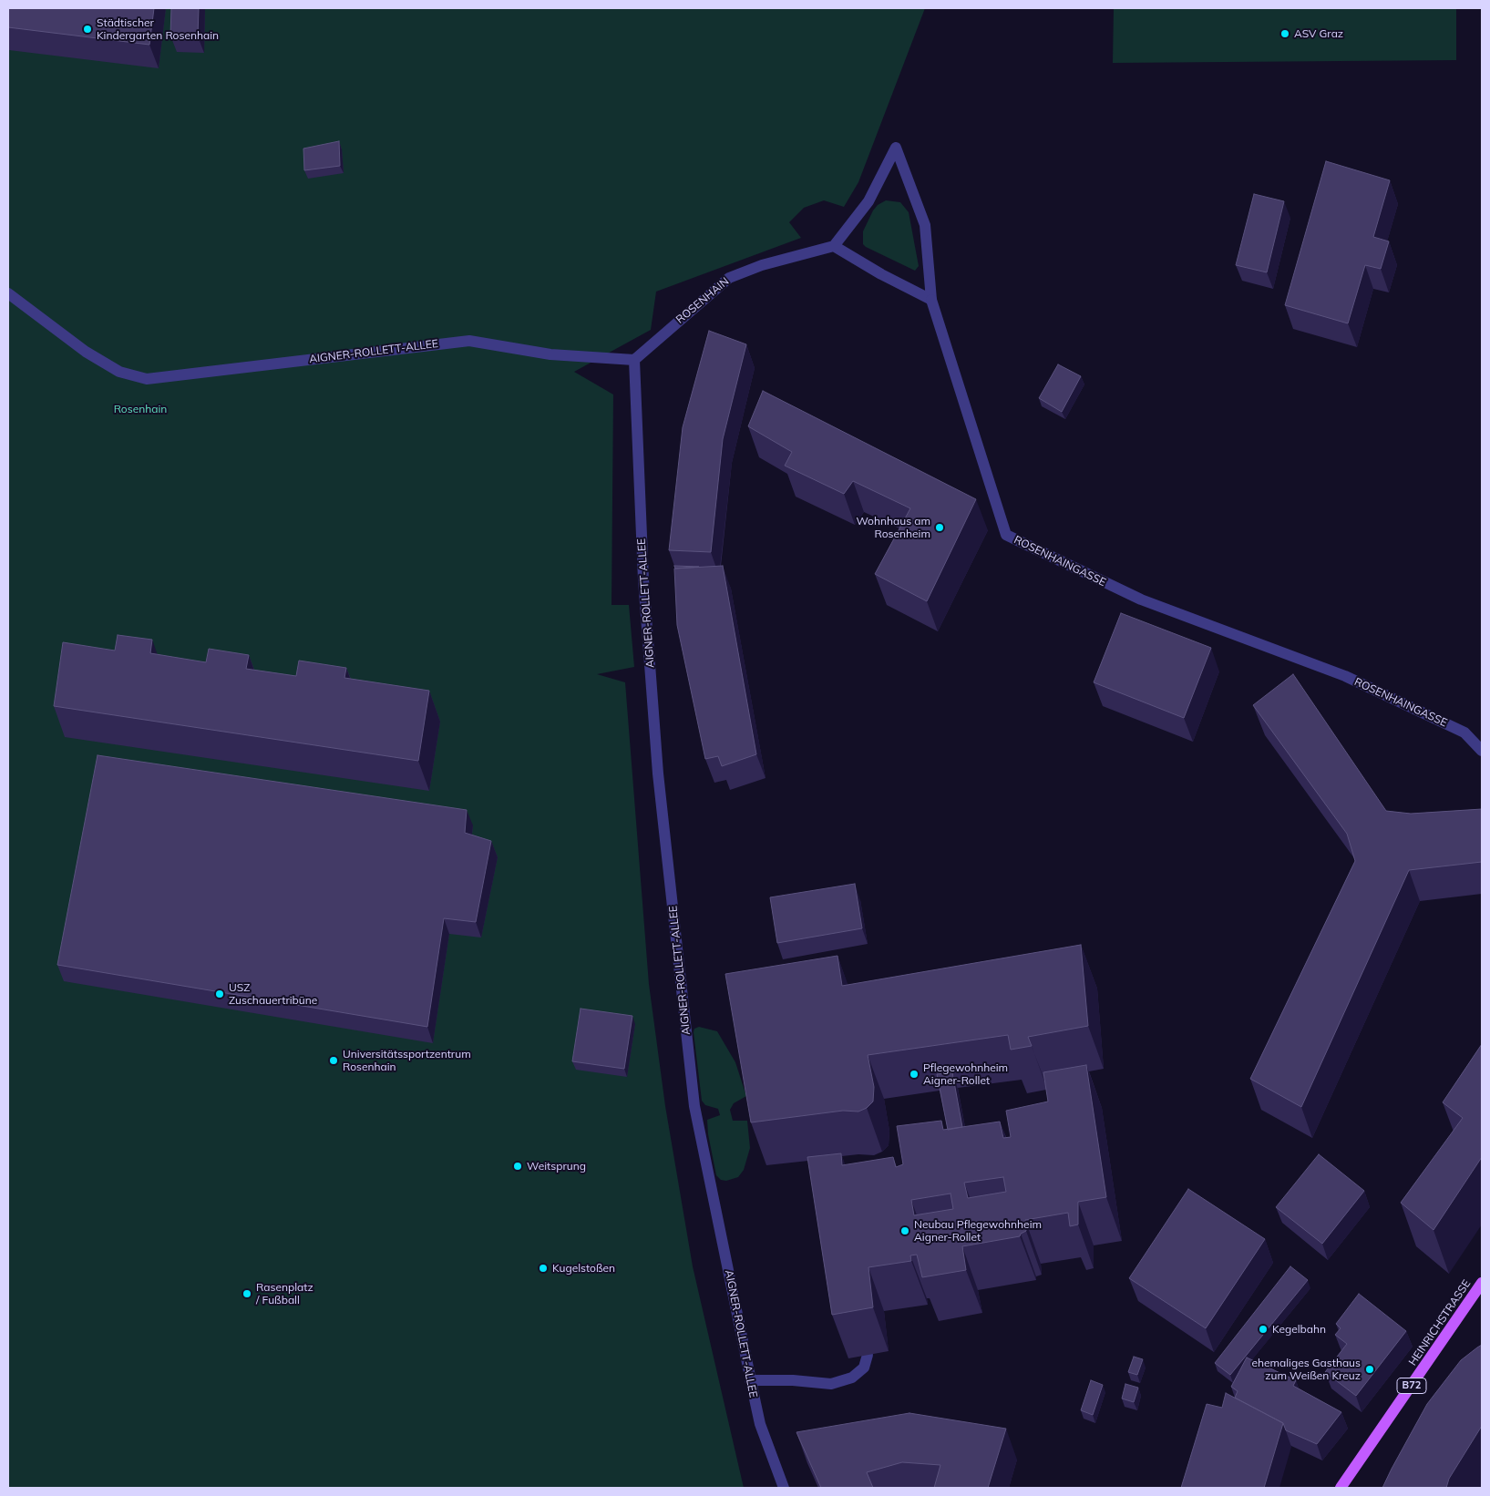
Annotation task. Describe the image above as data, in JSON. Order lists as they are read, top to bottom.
{
  "streets": {
    "main road": ["HEINRICHSTRASSE", "B72"],
    "street": ["ROSENHAIN", "AIGNER-ROLLETT-ALLEE", "ROSENHAINGASSE"]
  },
  "crossings": [
    ["ROSENHAIN", "AIGNER-ROLLETT-ALLEE"],
    ["ROSENHAIN", "ROSENHAINGASSE"]
  ],
  "parks": ["Rosenhain"],
  "places": [
    "Städtischer Kindergarten Rosenhain",
    "ASV Graz",
    "Wohnhaus am Rosenheim",
    "USZ Zuschauertribüne",
    "Universitätssportzentrum Rosenhain",
    "Pflegewohnheim Aigner-Rollet",
    "Weitsprung",
    "Neubau Pflegewohnheim Aigner-Rollet",
    "Kugelstoßen",
    "Rasenplatz / Fußball",
    "Kegelbahn",
    "ehemaliges Gasthaus zum Weißen Kreuz"
  ]
}
